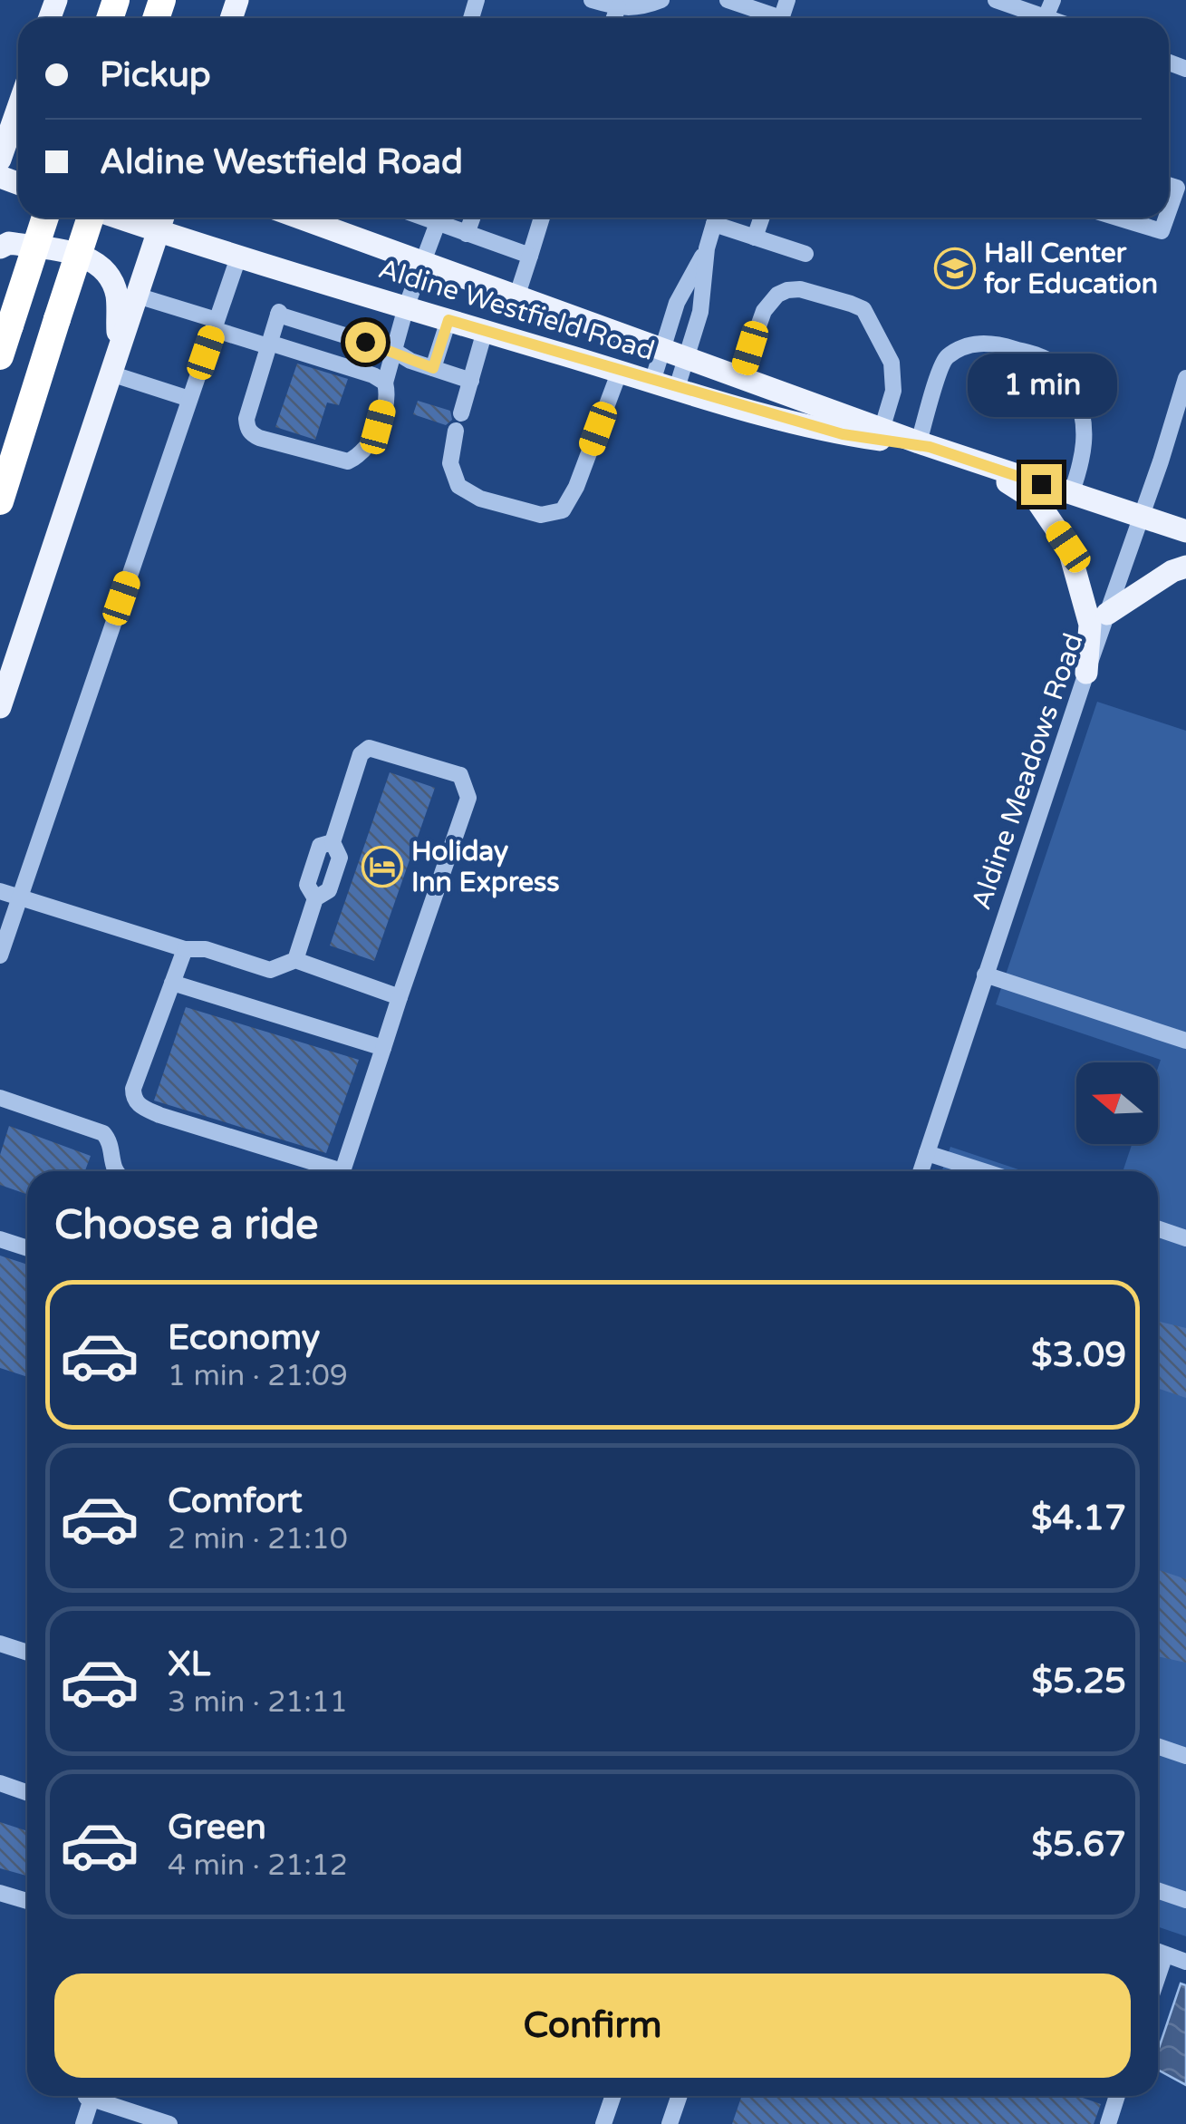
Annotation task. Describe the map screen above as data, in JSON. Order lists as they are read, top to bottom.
{
  "streets": {
    "main road": ["Aldine Westfield Road"],
    "street": ["Aldine Meadows Road"]
  },
  "crossings": [
    ["Aldine Westfield Road", "Aldine Meadows Road"]
  ],
  "places": {
    "school or university": ["Hall Center for Education"],
    "hotel": ["Holiday Inn Express"]
  },
  "north": "left",
  "page": {
    "banner": ["Pickup", "Aldine Westfield Road"],
    "bubble": "1 min",
    "heading": "Choose a ride",
    "list": [
      {
        "name": "Economy",
        "note": "1 min · 21:09",
        "value": "$3.09"
      },
      {
        "name": "Comfort",
        "note": "2 min · 21:10",
        "value": "$4.17"
      },
      {
        "name": "XL",
        "note": "3 min · 21:11",
        "value": "$5.25"
      },
      {
        "name": "Green",
        "note": "4 min · 21:12",
        "value": "$5.67"
      }
    ],
    "buttons": "Confirm"
  }
}
